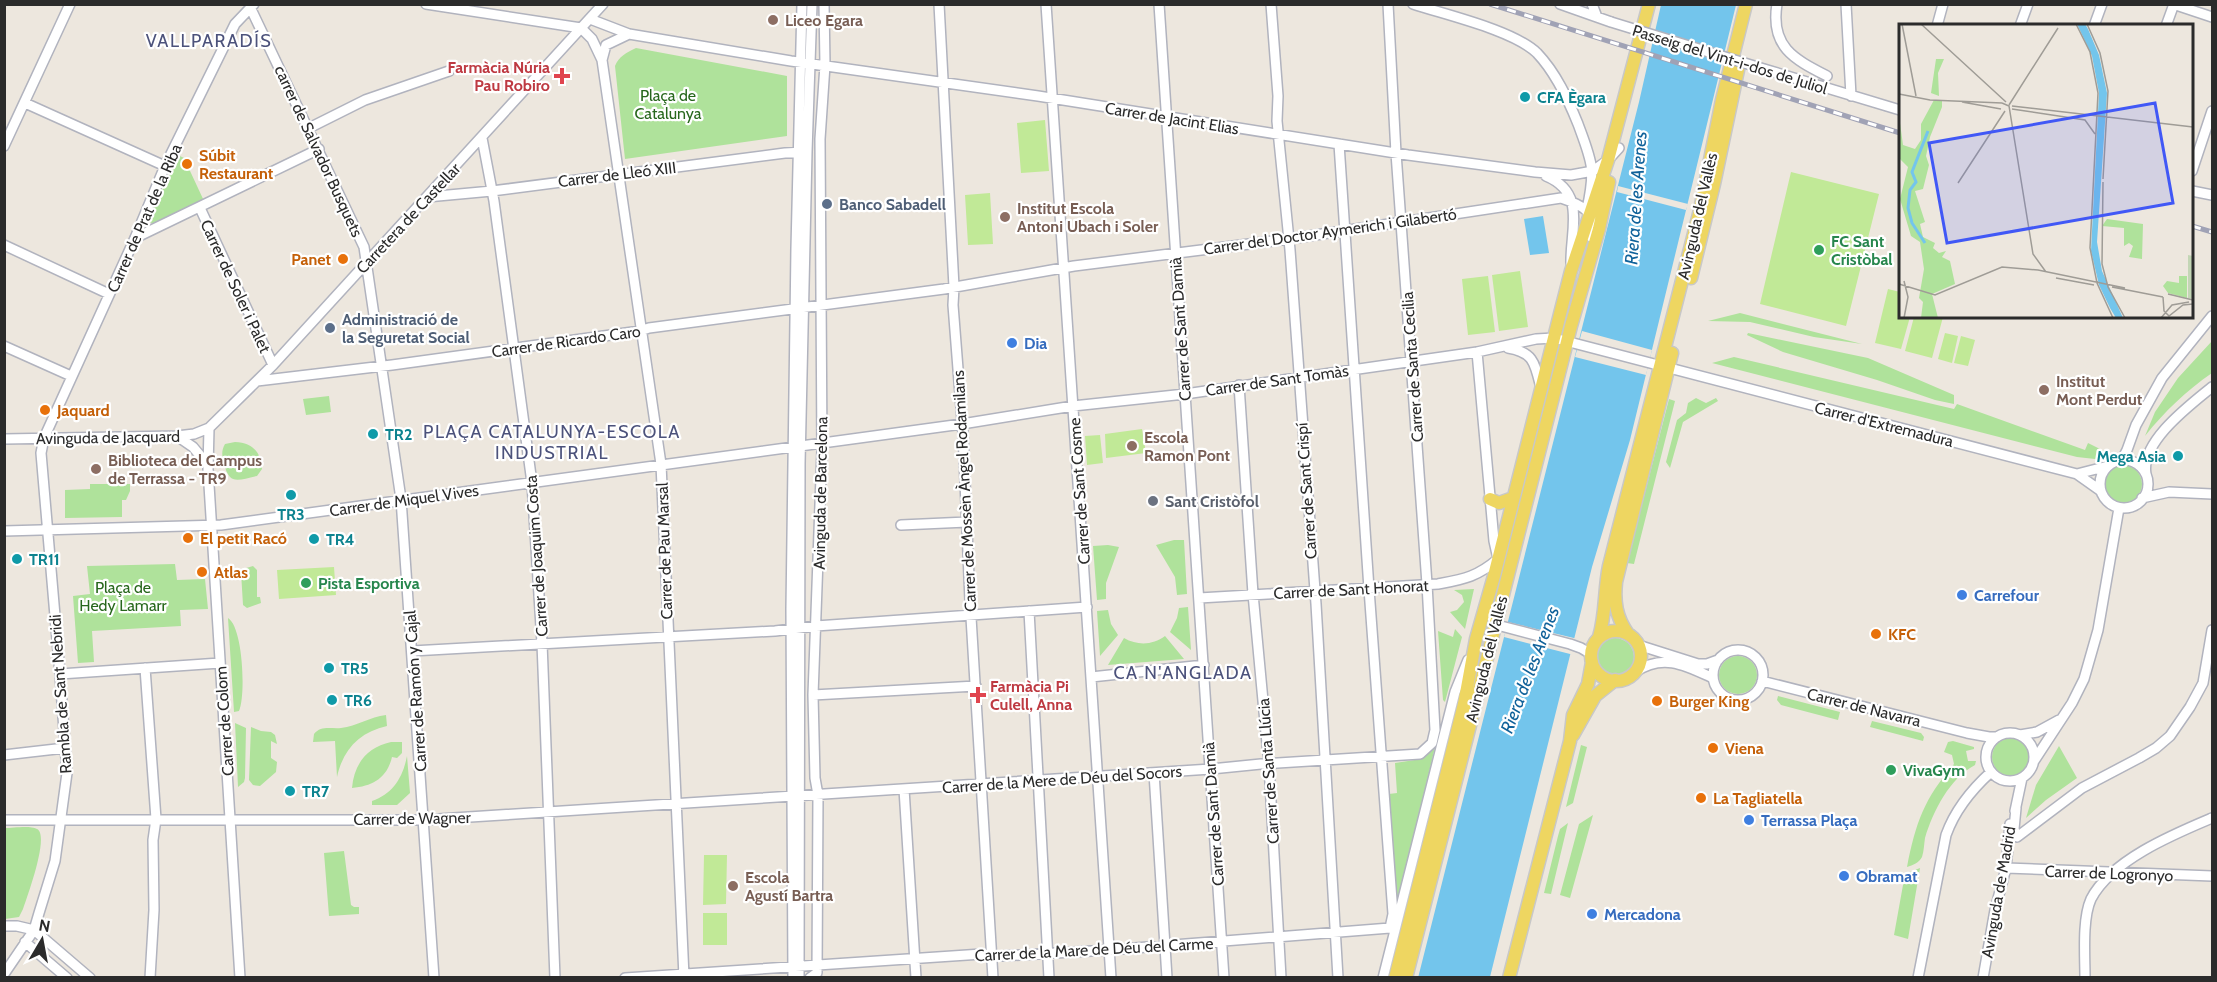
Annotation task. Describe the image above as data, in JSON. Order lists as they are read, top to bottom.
{
  "streets": {
    "main road": ["Avinguda del Vallès"],
    "street": [
      "Passeig del Vint-i-dos de Juliol",
      "Carrer de Jacint Elias",
      "carrer de Salvador Busquets",
      "Carrer de Lleó XIII",
      "Carrer de Prat de la Riba",
      "Carretera de Castellar",
      "Carrer del Doctor Aymerich i Gilabertó",
      "Carrer de Soler i Palet",
      "Carrer de Sant Damià",
      "Carrer de Ricardo Caro",
      "Carrer de Santa Cecilia",
      "Carrer de Sant Tomàs",
      "Carrer d'Extremadura",
      "Avinguda de Jacquard",
      "Carrer de Mossèn Àngel Rodamilans",
      "Carrer de Sant Cosme",
      "Carrer de Sant Crispí",
      "Avinguda de Barcelona",
      "Carrer de Miquel Vives",
      "Carrer de Pau Marsal",
      "Carrer de Joaquim Costa",
      "Carrer de Sant Honorat",
      "Carrer de Ramón y Cajal",
      "Rambla de Sant Nebridi",
      "Carrer de Navarra",
      "Carrer de Colom",
      "Carrer de Santa Llúcia",
      "Carrer de la Mere de Déu del Socors",
      "Carrer de Wagner",
      "Carrer de Logronyo",
      "Avinguda de Madrid",
      "Carrer de la Mare de Déu del Carme"
    ]
  },
  "crossings": [
    ["Carrer de Jacint Elias", "Avinguda del Vallès"],
    ["Carrer de Jacint Elias", "Carretera de Castellar"],
    ["Carrer de Jacint Elias", "Carrer del Doctor Aymerich i Gilabertó"],
    ["Carrer de Jacint Elias", "Carrer de Sant Damià"],
    ["Carrer de Jacint Elias", "Carrer de Santa Cecilia"],
    ["Carrer de Jacint Elias", "Carrer de Mossèn Àngel Rodamilans"],
    ["Carrer de Jacint Elias", "Carrer de Sant Cosme"],
    ["Carrer de Jacint Elias", "Carrer de Sant Crispí"],
    ["Carrer de Jacint Elias", "Avinguda de Barcelona"],
    ["carrer de Salvador Busquets", "Carrer de Prat de la Riba"],
    ["carrer de Salvador Busquets", "Carretera de Castellar"],
    ["carrer de Salvador Busquets", "Carrer de Ramón y Cajal"],
    ["Carrer de Lleó XIII", "Carretera de Castellar"],
    ["Carrer de Lleó XIII", "Avinguda de Barcelona"],
    ["Carrer de Lleó XIII", "Carrer de Pau Marsal"],
    ["Carrer de Lleó XIII", "Carrer de Joaquim Costa"],
    ["Avinguda del Vallès", "Carrer de Sant Tomàs"],
    ["Avinguda del Vallès", "Carrer d'Extremadura"],
    ["Avinguda del Vallès", "Carrer de Sant Honorat"],
    ["Carrer de Prat de la Riba", "Avinguda de Jacquard"],
    ["Carrer de Prat de la Riba", "Rambla de Sant Nebridi"],
    ["Carretera de Castellar", "Carrer de Soler i Palet"],
    ["Carretera de Castellar", "Carrer de Ricardo Caro"],
    ["Carretera de Castellar", "Avinguda de Jacquard"],
    ["Carretera de Castellar", "Carrer de Pau Marsal"],
    ["Carretera de Castellar", "Carrer de Joaquim Costa"],
    ["Carretera de Castellar", "Carrer de Ramón y Cajal"],
    ["Carretera de Castellar", "Carrer de Colom"],
    ["Carrer del Doctor Aymerich i Gilabertó", "Carrer de Sant Damià"],
    ["Carrer del Doctor Aymerich i Gilabertó", "Carrer de Ricardo Caro"],
    ["Carrer del Doctor Aymerich i Gilabertó", "Carrer de Santa Cecilia"],
    ["Carrer del Doctor Aymerich i Gilabertó", "Carrer de Mossèn Àngel Rodamilans"],
    ["Carrer del Doctor Aymerich i Gilabertó", "Carrer de Sant Cosme"],
    ["Carrer del Doctor Aymerich i Gilabertó", "Carrer de Sant Crispí"],
    ["Carrer del Doctor Aymerich i Gilabertó", "Avinguda de Barcelona"],
    ["Carrer de Sant Damià", "Carrer de Sant Tomàs"],
    ["Carrer de Sant Damià", "Carrer de Sant Honorat"],
    ["Carrer de Sant Damià", "Carrer de la Mere de Déu del Socors"],
    ["Carrer de Sant Damià", "Carrer de la Mare de Déu del Carme"],
    ["Carrer de Ricardo Caro", "Avinguda de Barcelona"],
    ["Carrer de Ricardo Caro", "Carrer de Pau Marsal"],
    ["Carrer de Ricardo Caro", "Carrer de Joaquim Costa"],
    ["Carrer de Ricardo Caro", "Carrer de Ramón y Cajal"],
    ["Carrer de Santa Cecilia", "Carrer de Sant Tomàs"],
    ["Carrer de Santa Cecilia", "Carrer de Sant Honorat"],
    ["Carrer de Santa Cecilia", "Carrer de la Mere de Déu del Socors"],
    ["Carrer de Sant Tomàs", "Carrer de Mossèn Àngel Rodamilans"],
    ["Carrer de Sant Tomàs", "Carrer de Sant Cosme"],
    ["Carrer de Sant Tomàs", "Carrer de Sant Crispí"],
    ["Carrer de Sant Tomàs", "Avinguda de Barcelona"],
    ["Carrer de Sant Tomàs", "Carrer de Miquel Vives"],
    ["Carrer de Sant Tomàs", "Carrer de Santa Llúcia"],
    ["Avinguda de Jacquard", "Rambla de Sant Nebridi"],
    ["Avinguda de Jacquard", "Carrer de Colom"],
    ["Carrer de Mossèn Àngel Rodamilans", "Carrer de la Mere de Déu del Socors"],
    ["Carrer de Mossèn Àngel Rodamilans", "Carrer de la Mare de Déu del Carme"],
    ["Carrer de Sant Cosme", "Carrer de la Mere de Déu del Socors"],
    ["Carrer de Sant Cosme", "Carrer de la Mare de Déu del Carme"],
    ["Carrer de Sant Crispí", "Carrer de Sant Honorat"],
    ["Carrer de Sant Crispí", "Carrer de la Mere de Déu del Socors"],
    ["Carrer de Sant Crispí", "Carrer de la Mare de Déu del Carme"],
    ["Avinguda de Barcelona", "Carrer de Miquel Vives"],
    ["Avinguda de Barcelona", "Carrer de la Mere de Déu del Socors"],
    ["Avinguda de Barcelona", "Carrer de Wagner"],
    ["Avinguda de Barcelona", "Carrer de la Mare de Déu del Carme"],
    ["Carrer de Miquel Vives", "Carrer de Pau Marsal"],
    ["Carrer de Miquel Vives", "Carrer de Joaquim Costa"],
    ["Carrer de Miquel Vives", "Carrer de Ramón y Cajal"],
    ["Carrer de Miquel Vives", "Rambla de Sant Nebridi"],
    ["Carrer de Miquel Vives", "Carrer de Colom"],
    ["Carrer de Pau Marsal", "Carrer de Wagner"],
    ["Carrer de Pau Marsal", "Carrer de la Mare de Déu del Carme"],
    ["Carrer de Joaquim Costa", "Carrer de Wagner"],
    ["Carrer de Sant Honorat", "Carrer de Santa Llúcia"],
    ["Carrer de Ramón y Cajal", "Carrer de Wagner"],
    ["Rambla de Sant Nebridi", "Carrer de Wagner"],
    ["Carrer de Navarra", "Avinguda de Madrid"],
    ["Carrer de Colom", "Carrer de Wagner"],
    ["Carrer de Santa Llúcia", "Carrer de la Mere de Déu del Socors"],
    ["Carrer de Santa Llúcia", "Carrer de la Mare de Déu del Carme"],
    ["Carrer de la Mere de Déu del Socors", "Carrer de Wagner"],
    ["Carrer de la Mere de Déu del Socors", "Carrer de la Mare de Déu del Carme"],
    ["Carrer de Logronyo", "Avinguda de Madrid"]
  ],
  "districts": ["VALLPARADÍS", "PLAÇA CATALUNYA-ESCOLA INDUSTRIAL", "CA N'ANGLADA"],
  "water": ["Riera de les Arenes"],
  "parks": ["Plaça de Catalunya", "Plaça de Hedy Lamarr"],
  "places": {
    "other": [
      "Liceo Egara",
      "CFA Ègara",
      "Súbit Restaurant",
      "Banco Sabadell",
      "Institut Escola Antoni Ubach i Soler",
      "FC Sant Cristòbal",
      "Panet",
      "Administració de la Seguretat Social",
      "Dia",
      "Institut Mont Perdut",
      "Jaquard",
      "TR2",
      "Escola Ramon Pont",
      "Mega Asia",
      "Biblioteca del Campus de Terrassa - TR9",
      "TR3",
      "Sant Cristòfol",
      "El petit Racó",
      "TR4",
      "TR11",
      "Atlas",
      "Pista Esportiva",
      "Carrefour",
      "KFC",
      "TR5",
      "TR6",
      "Burger King",
      "Viena",
      "VivaGym",
      "TR7",
      "La Tagliatella",
      "Terrassa Plaça",
      "Obramat",
      "Escola Agustí Bartra",
      "Mercadona"
    ],
    "health": ["Farmàcia Núria Pau Robiro", "Farmàcia Pi Culell, Anna"]
  },
  "north": "top"
}
